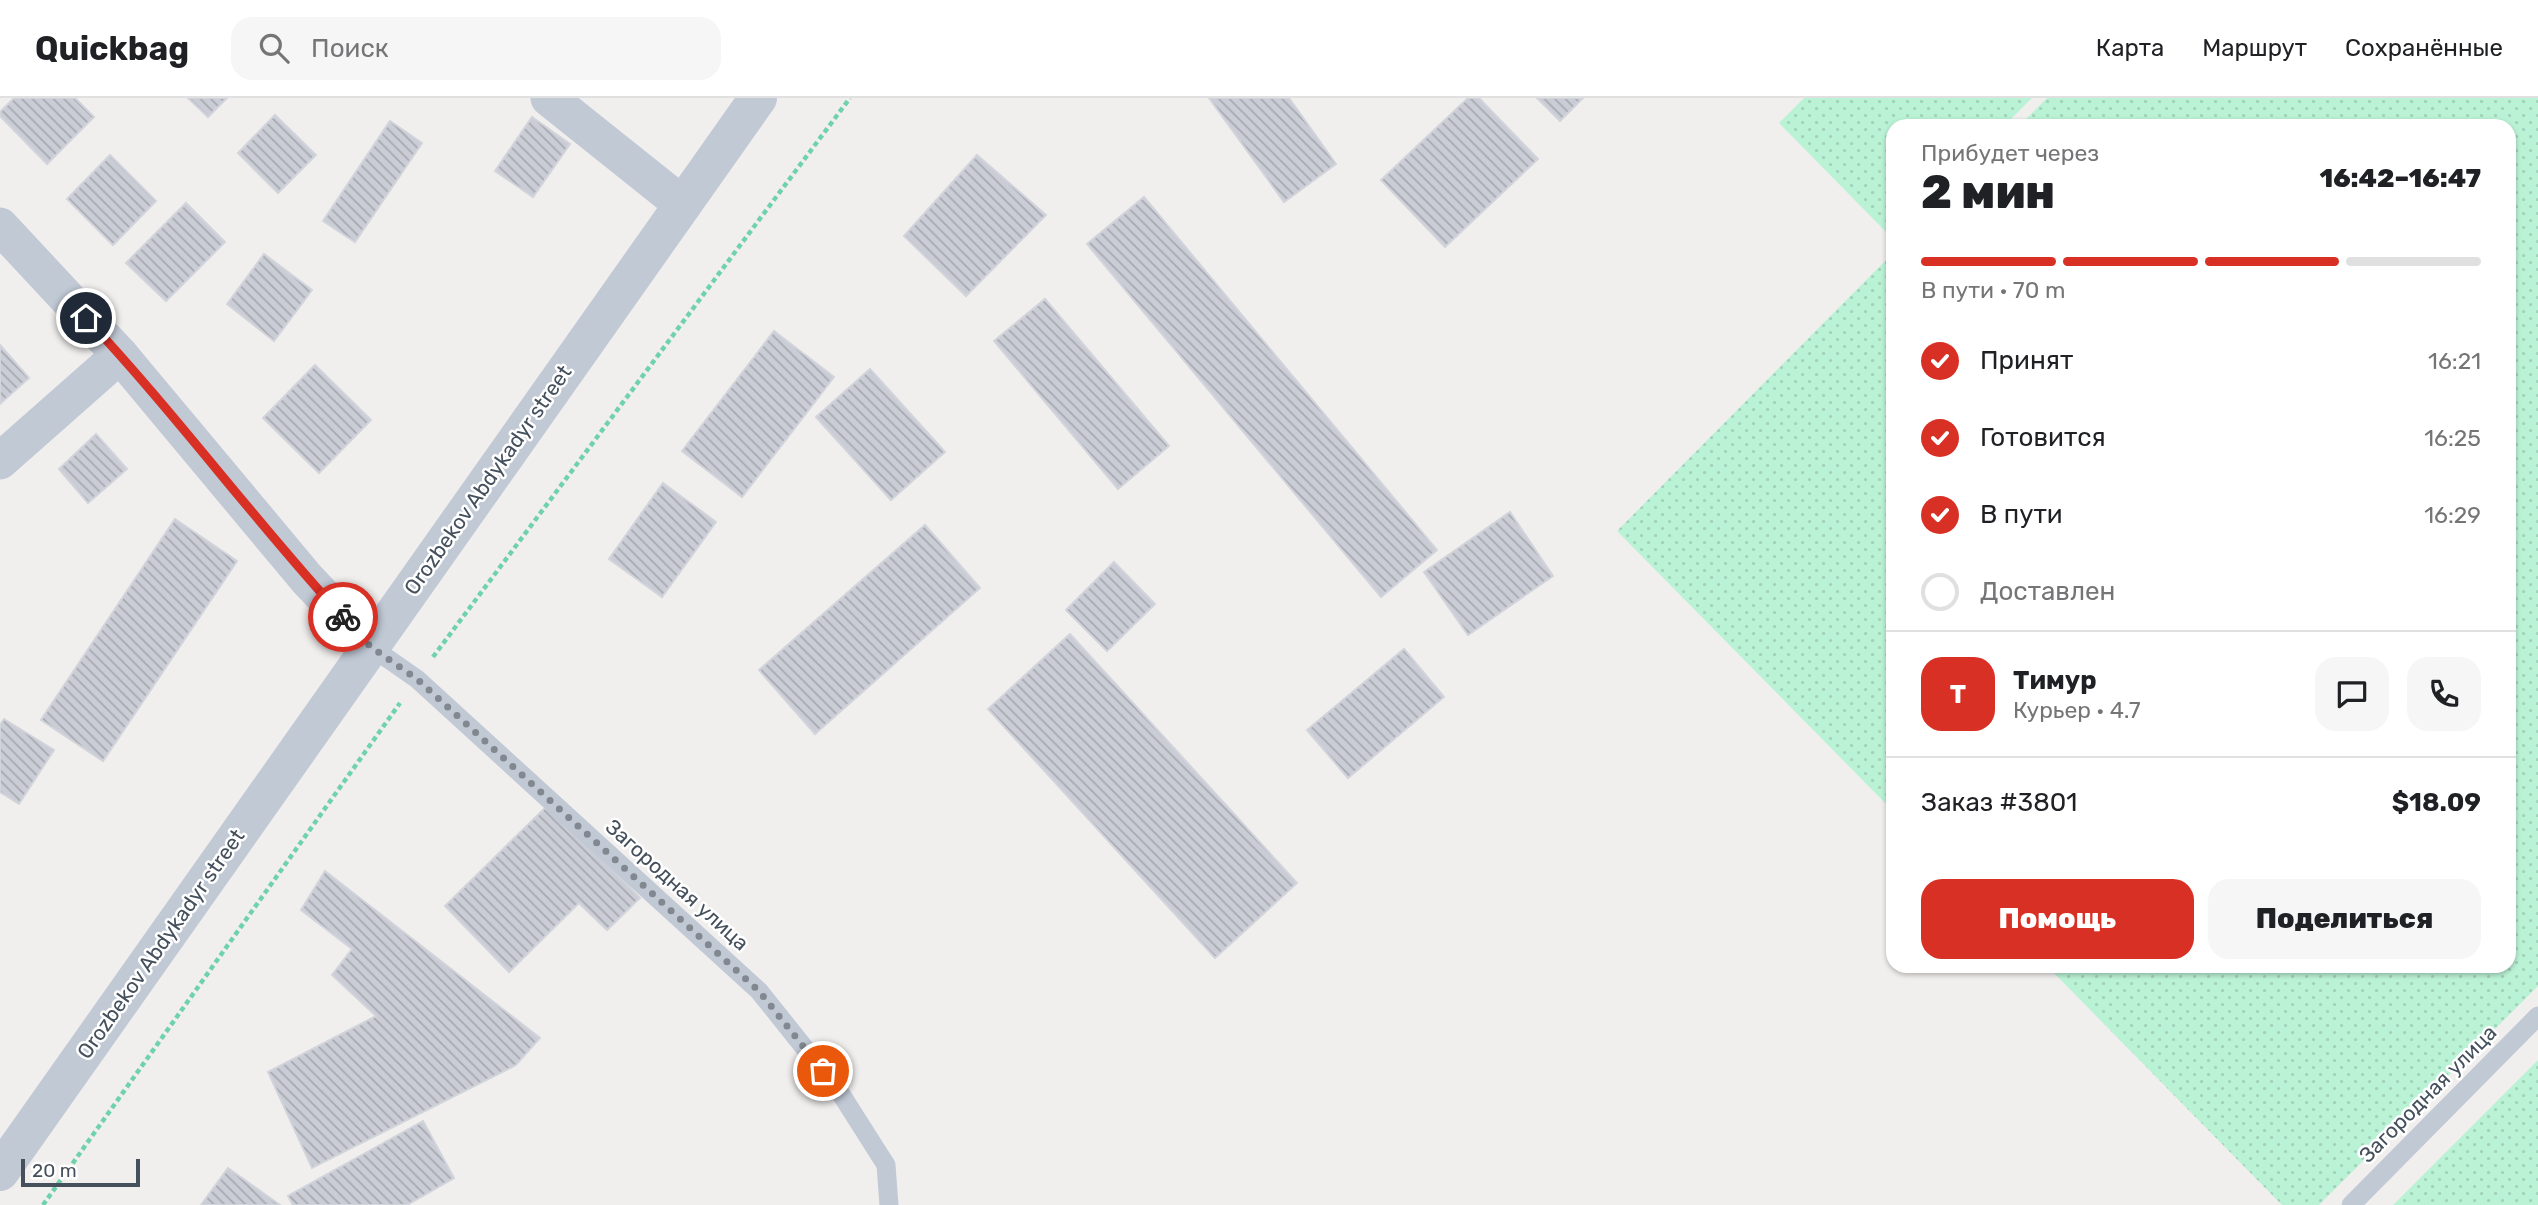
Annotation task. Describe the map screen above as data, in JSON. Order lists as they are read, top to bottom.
{
  "streets": {
    "street": ["Orozbekov Abdykadyr street"],
    "lane": ["Загородная улица"]
  },
  "crossings": [
    ["Orozbekov Abdykadyr street", "Загородная улица"]
  ],
  "scale_bar": "20 m",
  "page": {
    "header": "Quickbag",
    "search": "Поиск",
    "nav": ["Карта", "Маршрут", "Сохранённые"],
    "heading": ["2 мин", "Прибудет через", "16:42–16:47"],
    "panel": [
      "Тимур",
      "Курьер · 4.7",
      "Заказ #3801",
      "$18.09"
    ],
    "bar": "В пути · 70 m",
    "list": [
      ["Принят", "16:21"],
      ["Готовится", "16:25"],
      ["В пути", "16:29"],
      "Доставлен"
    ],
    "round": "Т",
    "buttons": ["Помощь", "Поделиться"],
    "scale": "20 m"
  }
}
